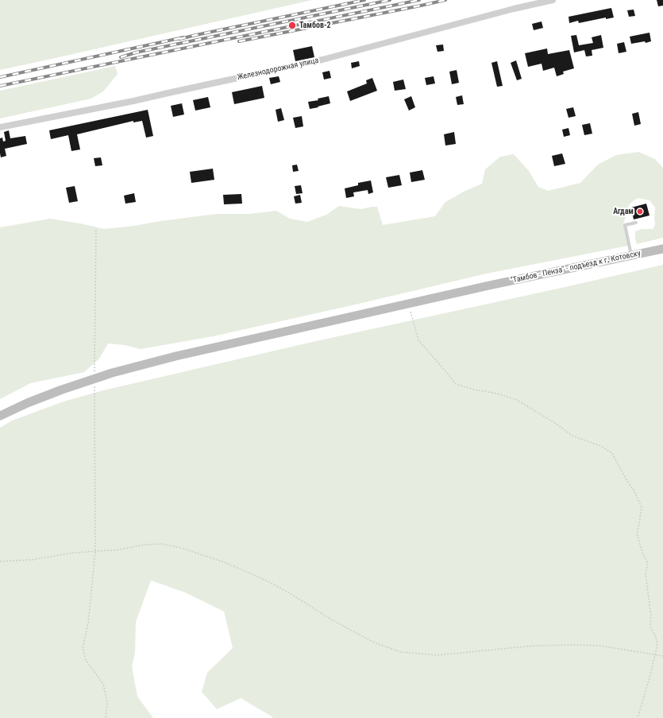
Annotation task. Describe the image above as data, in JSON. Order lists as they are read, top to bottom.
{
  "streets": {
    "main road": ["\"Тамбов - Пенза\" - подъезд к г. Котовску"],
    "street": ["Железнодорожная улица"]
  },
  "places": ["Тамбов-2", "Агдам"]
}
